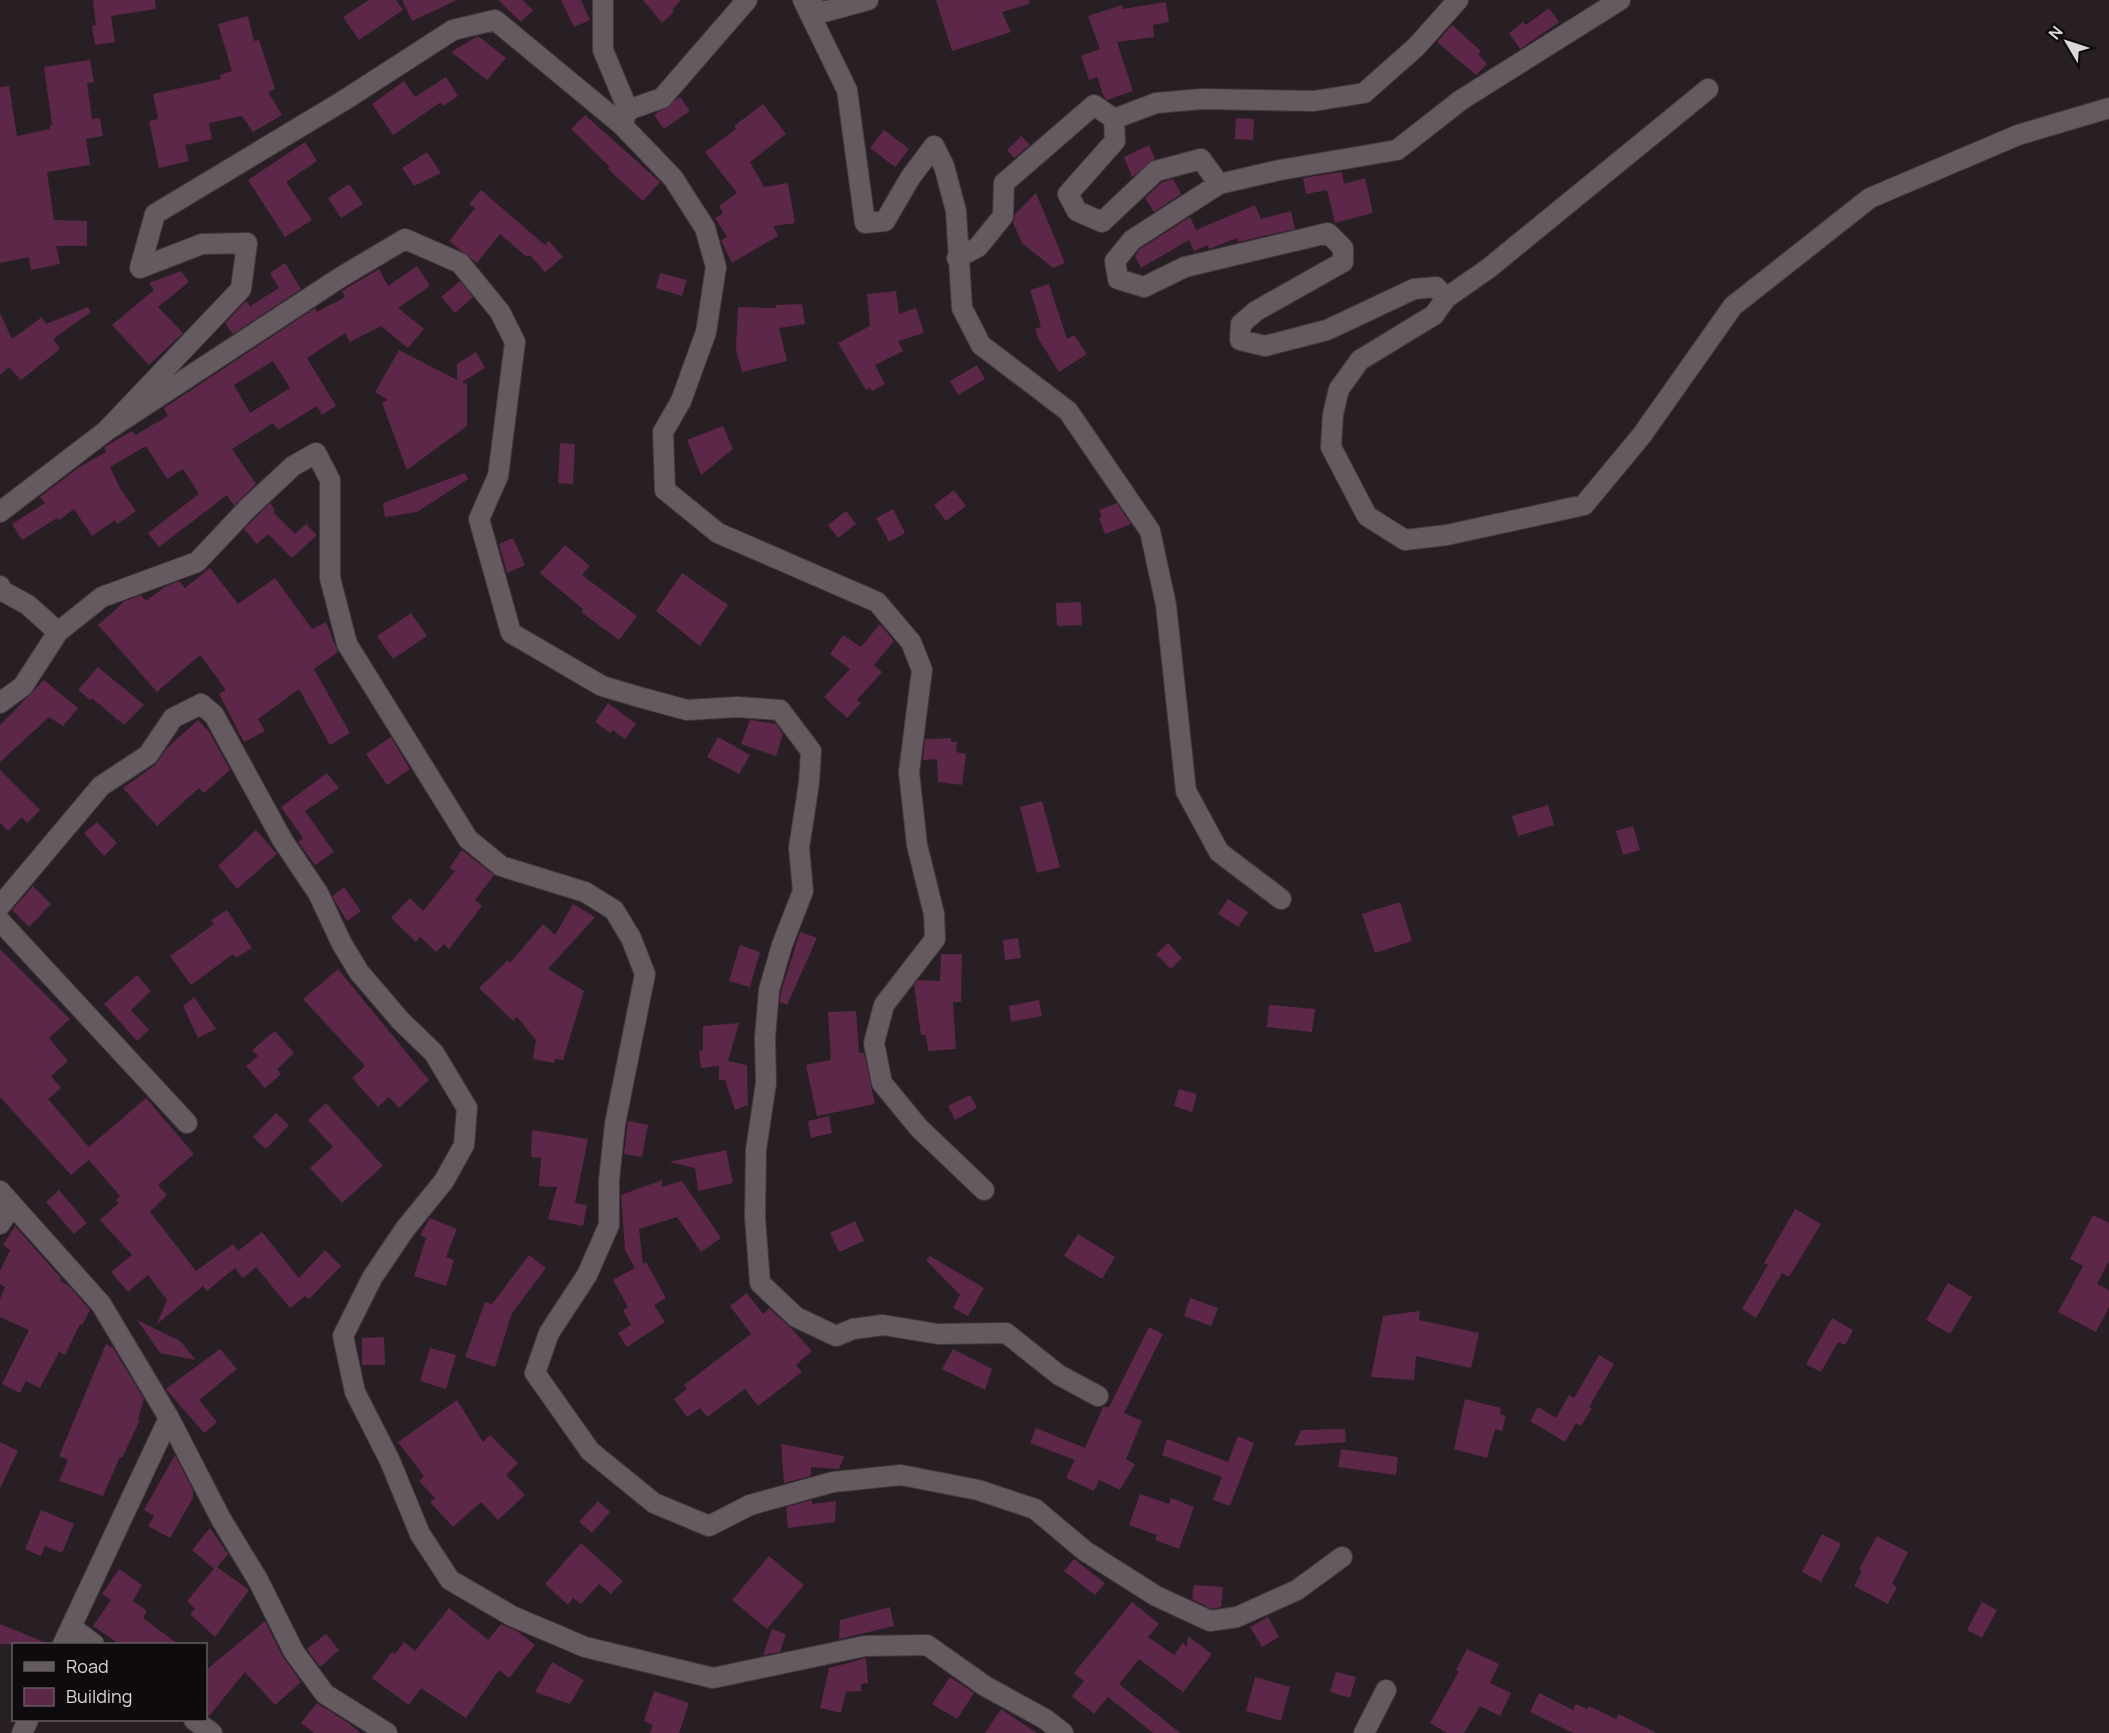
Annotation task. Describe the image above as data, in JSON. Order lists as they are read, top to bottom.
{
  "legend": ["Road", "Building"],
  "north": "top left"
}
